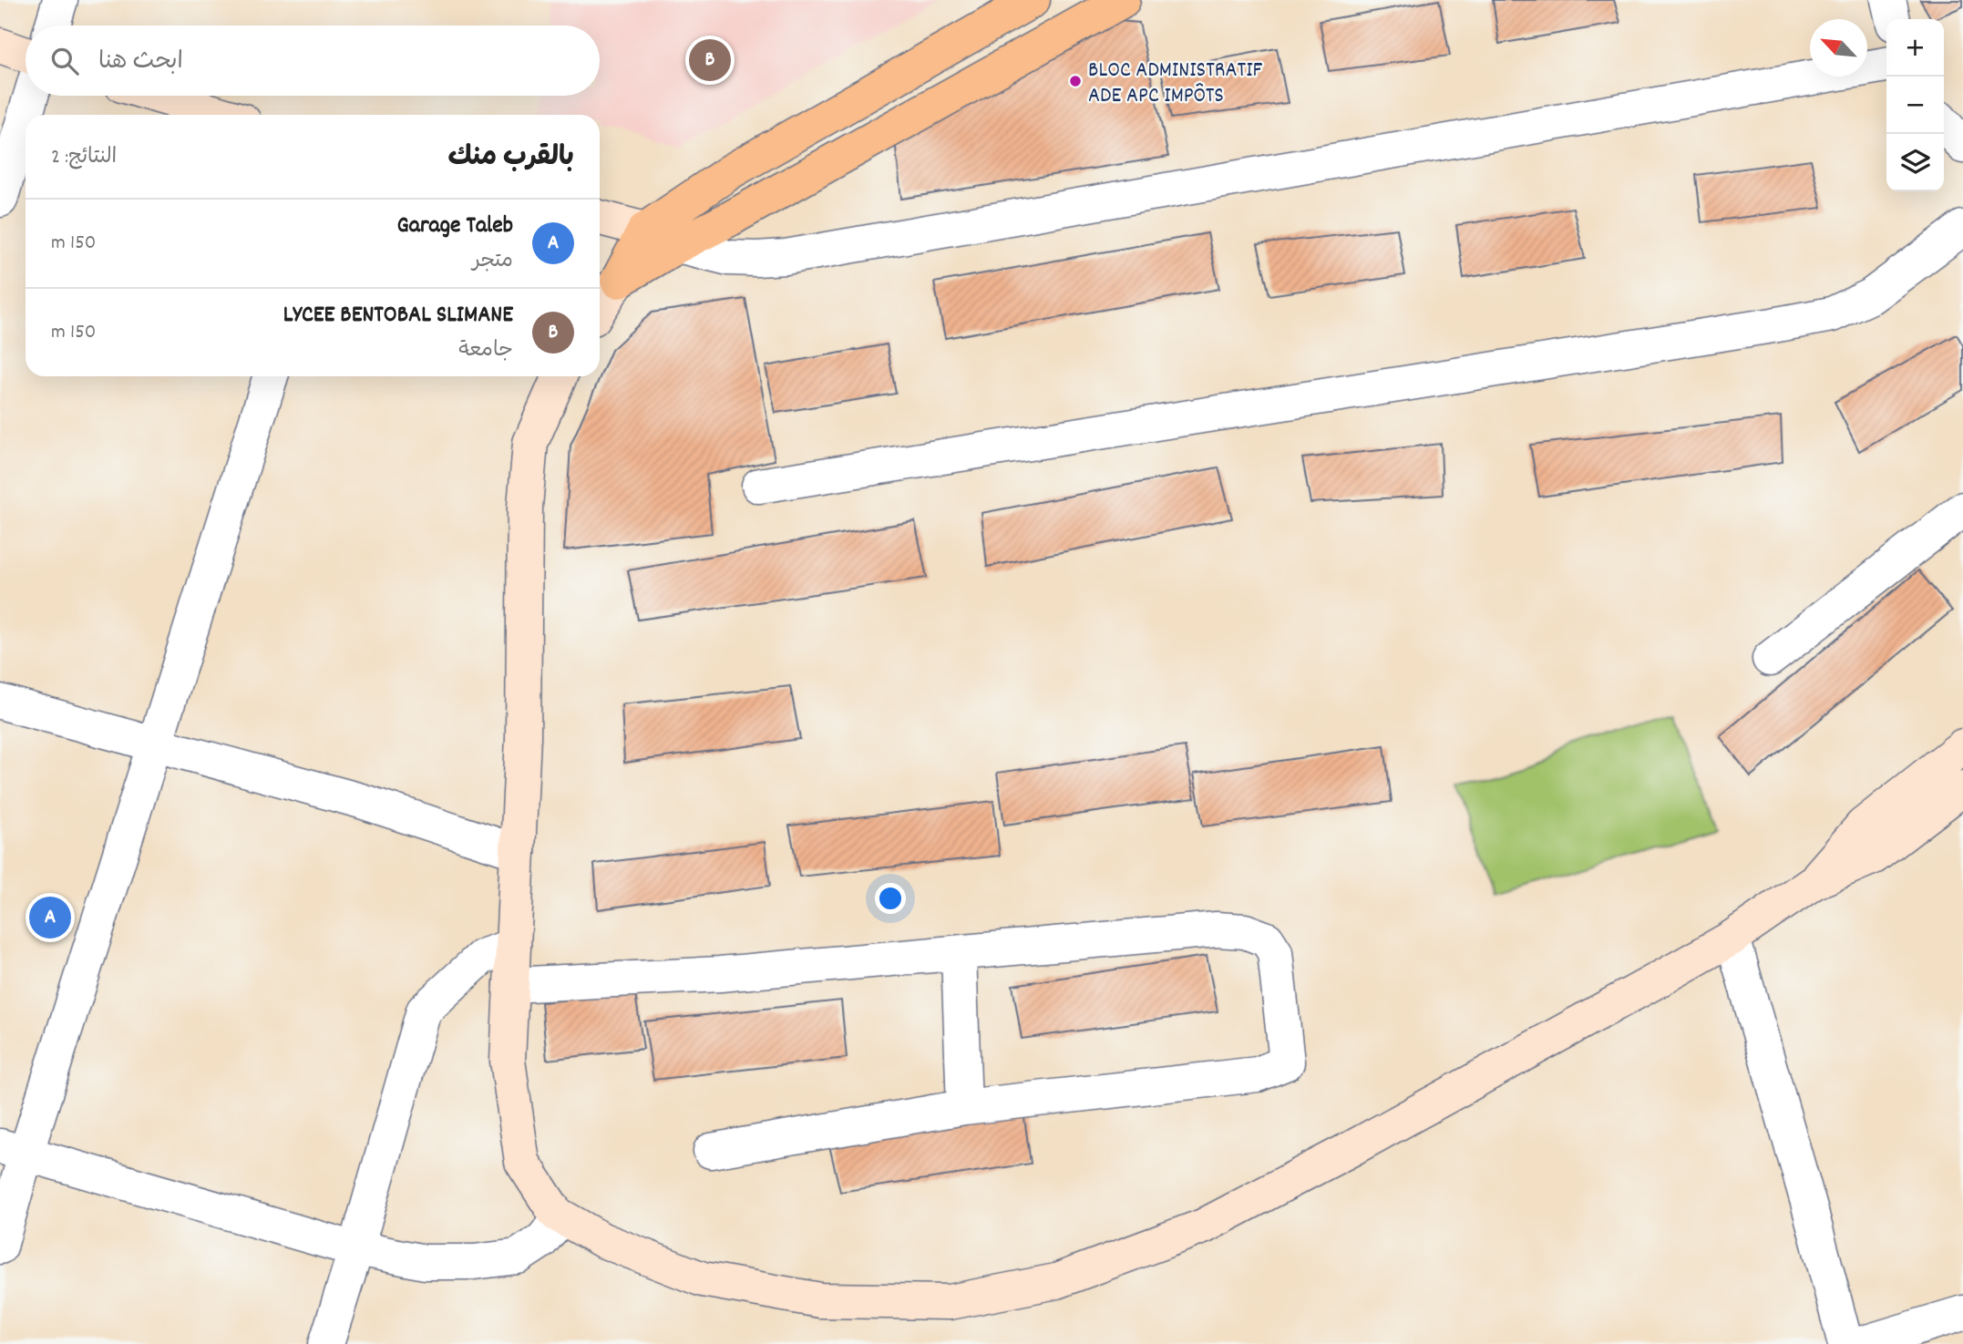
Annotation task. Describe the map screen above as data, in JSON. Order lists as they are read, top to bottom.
{
  "places": ["BLOC ADMINISTRATIF ADE APC IMPÔTS"],
  "north": "top left",
  "page": {
    "map_buttons": ["+", "−"],
    "search": "ابحث هنا",
    "pins": ["B", "A"],
    "heading": ["بالقرب منك", "النتائج: 2"],
    "list": [
      {
        "mark": "A",
        "name": "Garage Taleb",
        "note": "متجر",
        "value": "150 m"
      },
      {
        "mark": "B",
        "name": "LYCEE BENTOBAL SLIMANE",
        "note": "جامعة",
        "value": "150 m"
      }
    ]
  }
}
